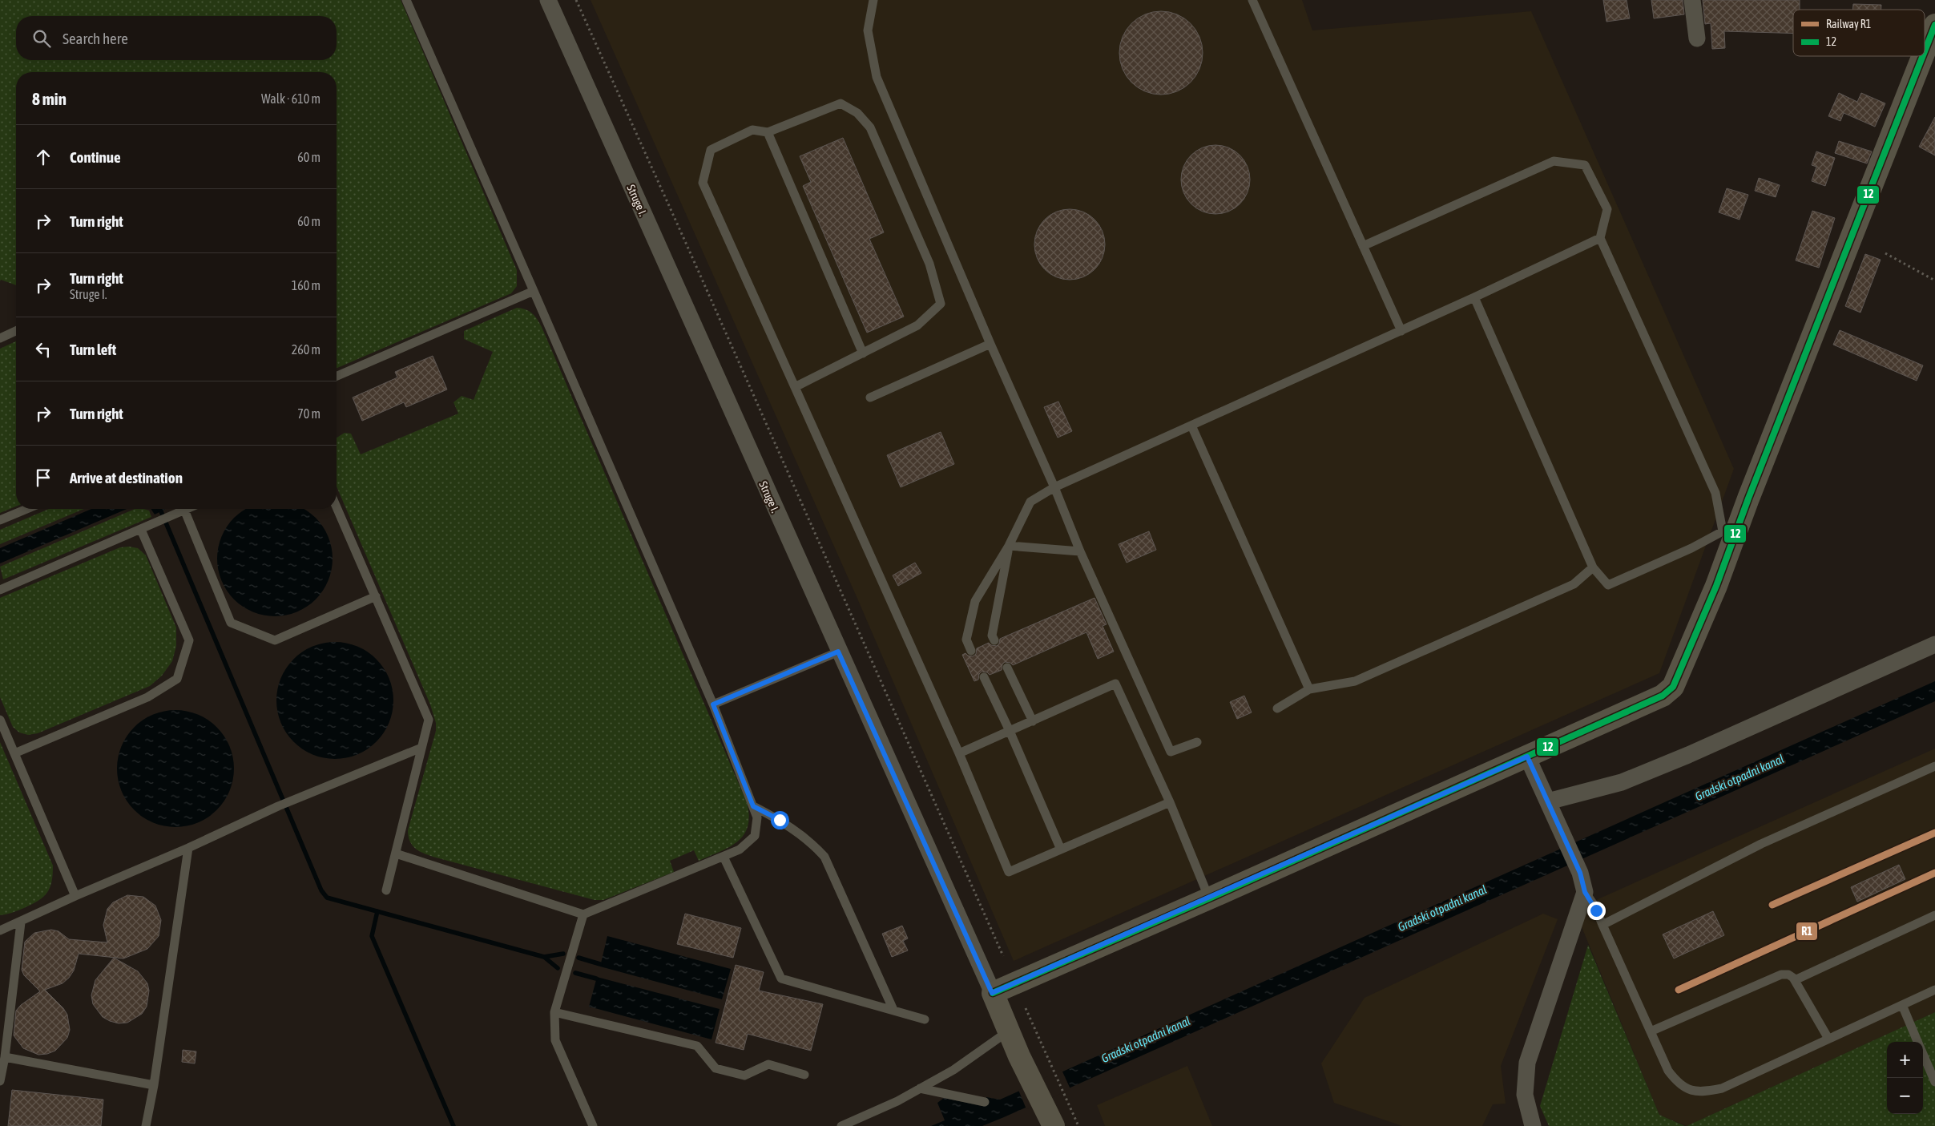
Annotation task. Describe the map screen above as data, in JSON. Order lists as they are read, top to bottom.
{
  "streets": {
    "street": ["Struge I."]
  },
  "water": ["Gradski otpadni kanal"],
  "lines": ["transit line 12", "rail line R1"],
  "legend": ["Railway R1", "12"],
  "page": {
    "search": "Search here",
    "heading": ["8 min", "Walk · 610 m"],
    "list": [
      ["Continue", "60 m"],
      ["Turn right", "60 m"],
      ["Turn right", "Struge I.", "160 m"],
      ["Turn left", "260 m"],
      ["Turn right", "70 m"],
      "Arrive at destination"
    ],
    "map_buttons": ["+", "−"]
  }
}
